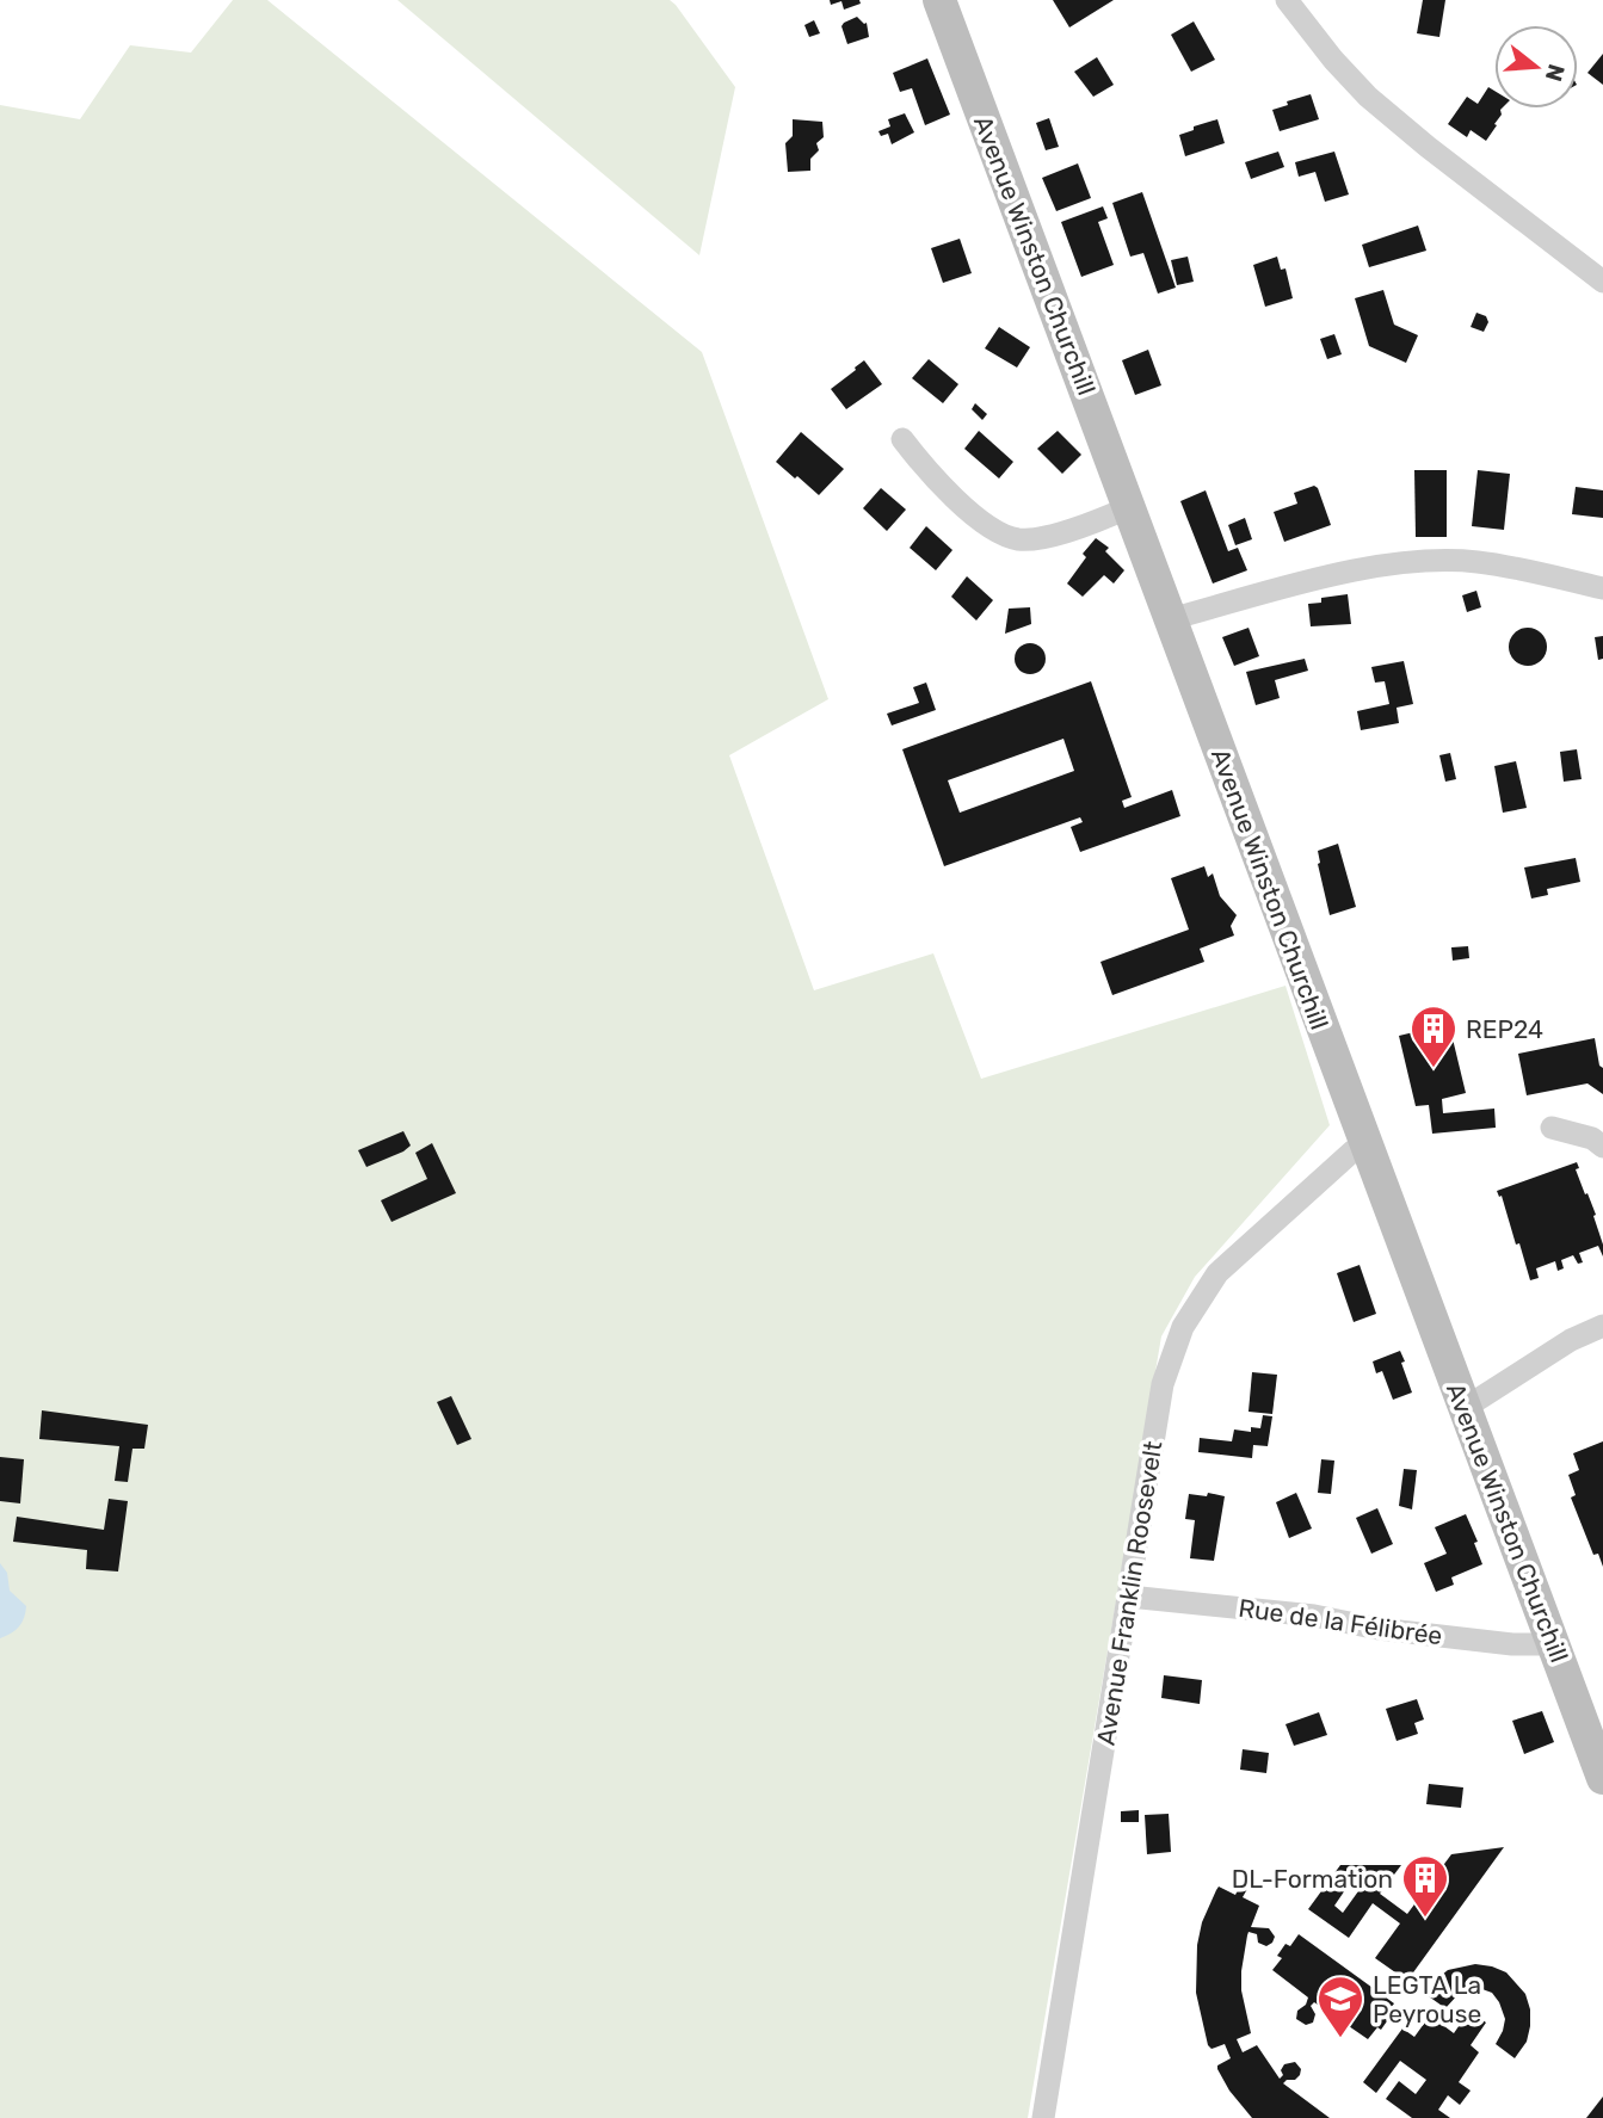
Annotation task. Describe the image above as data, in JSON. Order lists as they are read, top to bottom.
{
  "streets": {
    "main road": ["Avenue Winston Churchill"],
    "street": ["Avenue Franklin Roosevelt", "Rue de la Félibrée"]
  },
  "crossings": [
    ["Avenue Winston Churchill", "Avenue Franklin Roosevelt"],
    ["Avenue Winston Churchill", "Rue de la Félibrée"],
    ["Avenue Franklin Roosevelt", "Rue de la Félibrée"]
  ],
  "places": {
    "building": ["REP24", "DL-Formation"],
    "school or university": ["LEGTA La Peyrouse"]
  },
  "north": "right"
}
